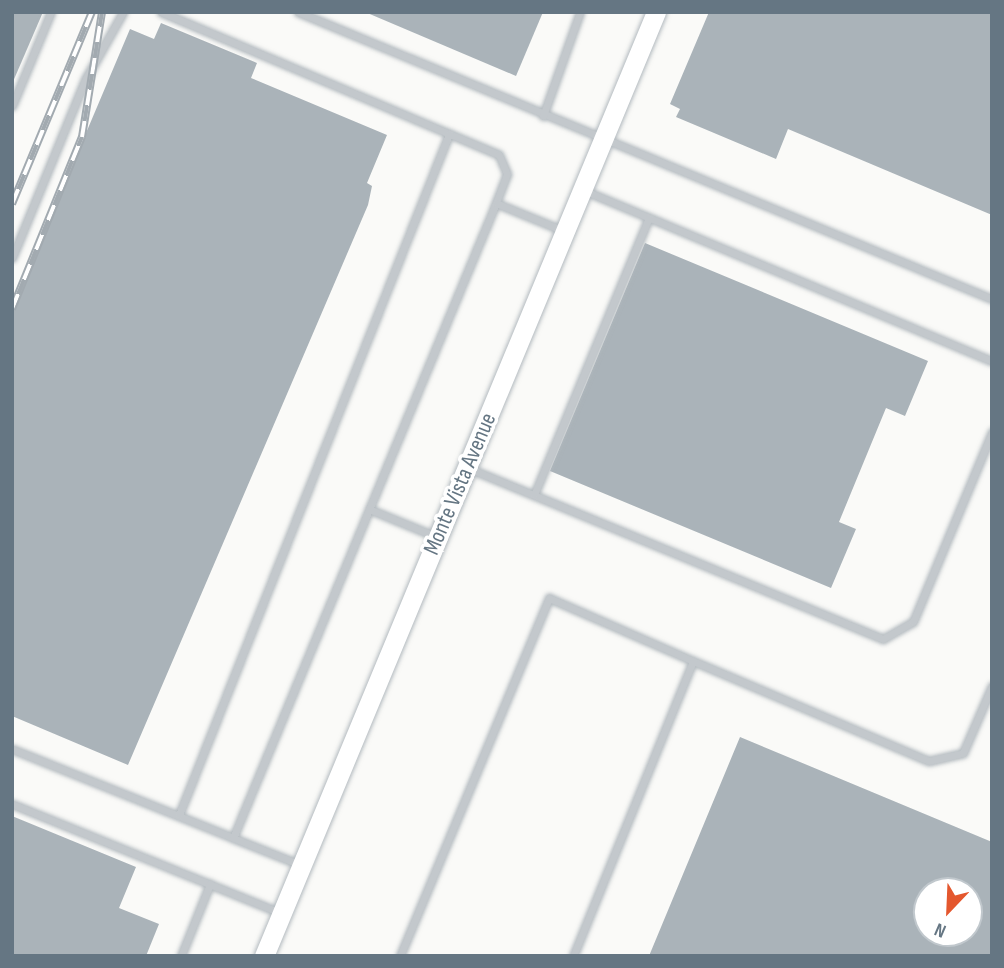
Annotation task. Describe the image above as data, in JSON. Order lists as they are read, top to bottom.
{
  "streets": {
    "street": ["Monte Vista Avenue"]
  },
  "north": "bottom left"
}
